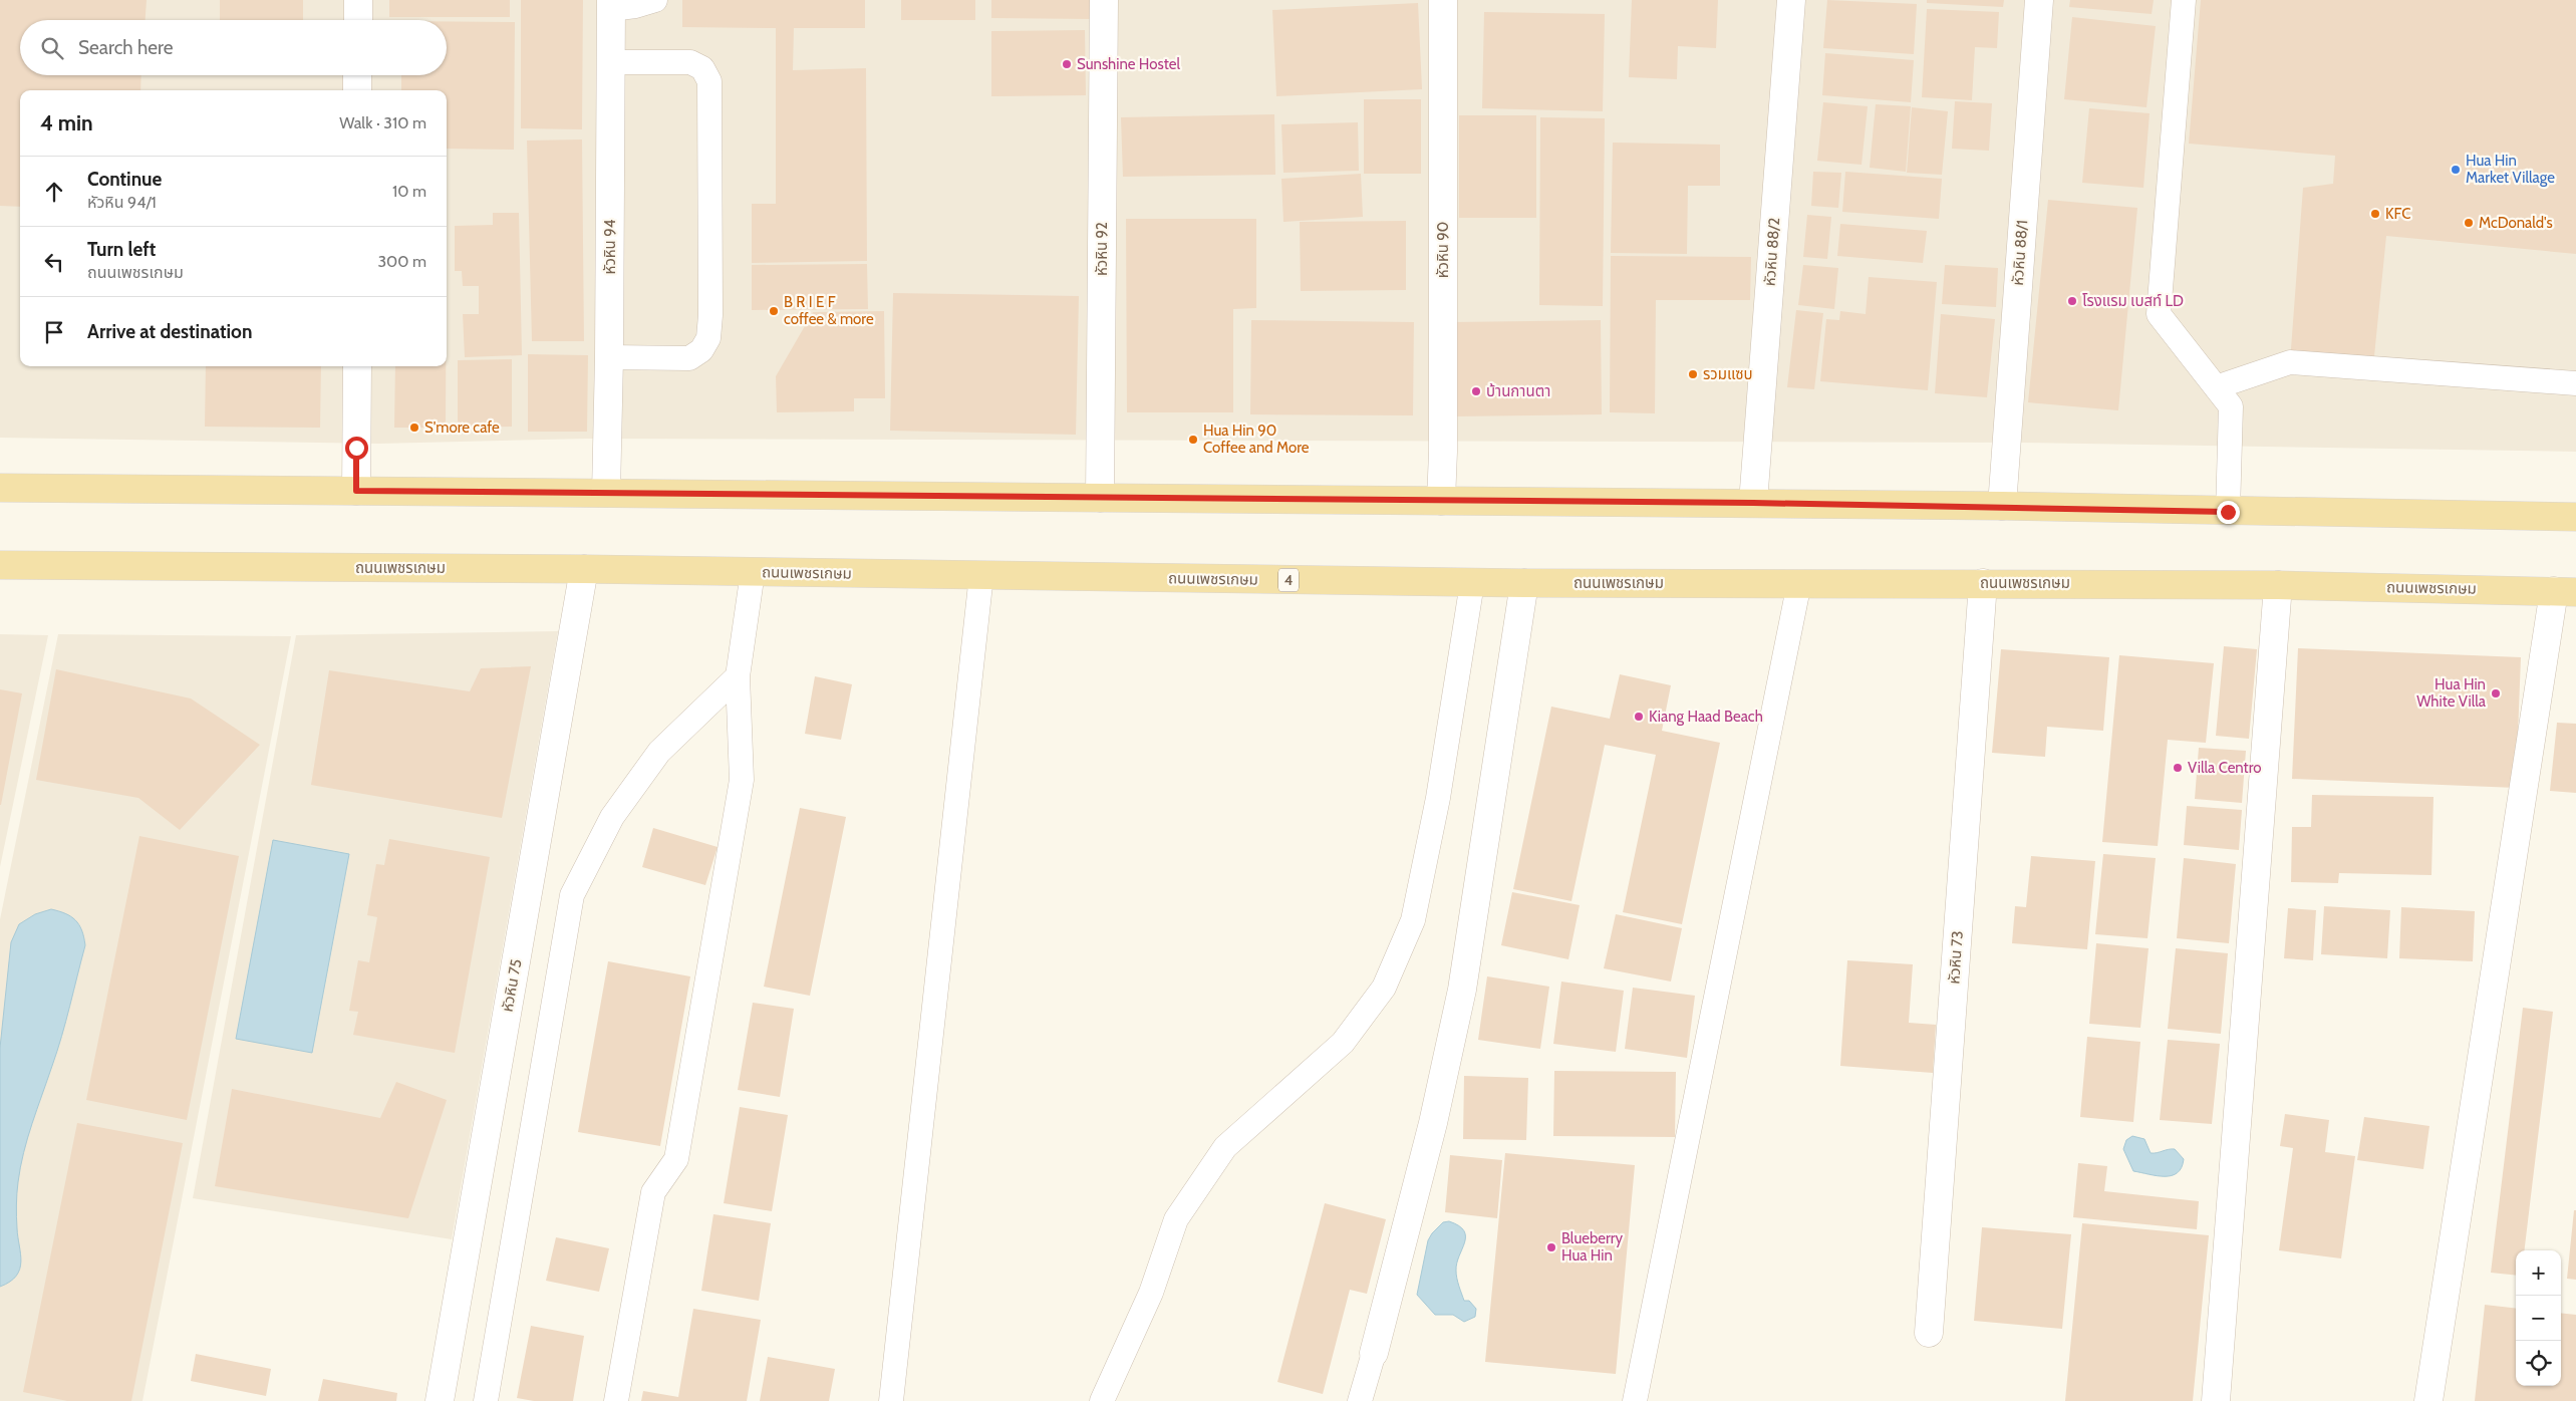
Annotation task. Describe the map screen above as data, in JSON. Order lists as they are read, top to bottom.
{
  "streets": {
    "main road": ["ถนนเพชรเกษม", "4"],
    "street": [
      "หัวหิน 94",
      "หัวหิน 92",
      "หัวหิน 90",
      "หัวหิน 88/2",
      "หัวหิน 88/1",
      "หัวหิน 73",
      "หัวหิน 75"
    ]
  },
  "crossings": [
    ["ถนนเพชรเกษม", "หัวหิน 73"],
    ["ถนนเพชรเกษม", "หัวหิน 75"]
  ],
  "places": [
    "Sunshine Hostel",
    "Hua Hin Market Village",
    "KFC",
    "McDonald's",
    "โรงแรม เบสท์ LD",
    "B R I E F coffee & more",
    "รวมแซบ",
    "บ้านกานตา",
    "S'more cafe",
    "Hua Hin 90 Coffee and More",
    "Hua Hin White Villa",
    "Kiang Haad Beach",
    "Villa Centro",
    "Blueberry Hua Hin"
  ],
  "page": {
    "search": "Search here",
    "heading": ["4 min", "Walk · 310 m"],
    "list": [
      ["Continue", "หัวหิน 94/1", "10 m"],
      ["Turn left", "ถนนเพชรเกษม", "300 m"],
      "Arrive at destination"
    ],
    "map_buttons": ["+", "−"]
  }
}
